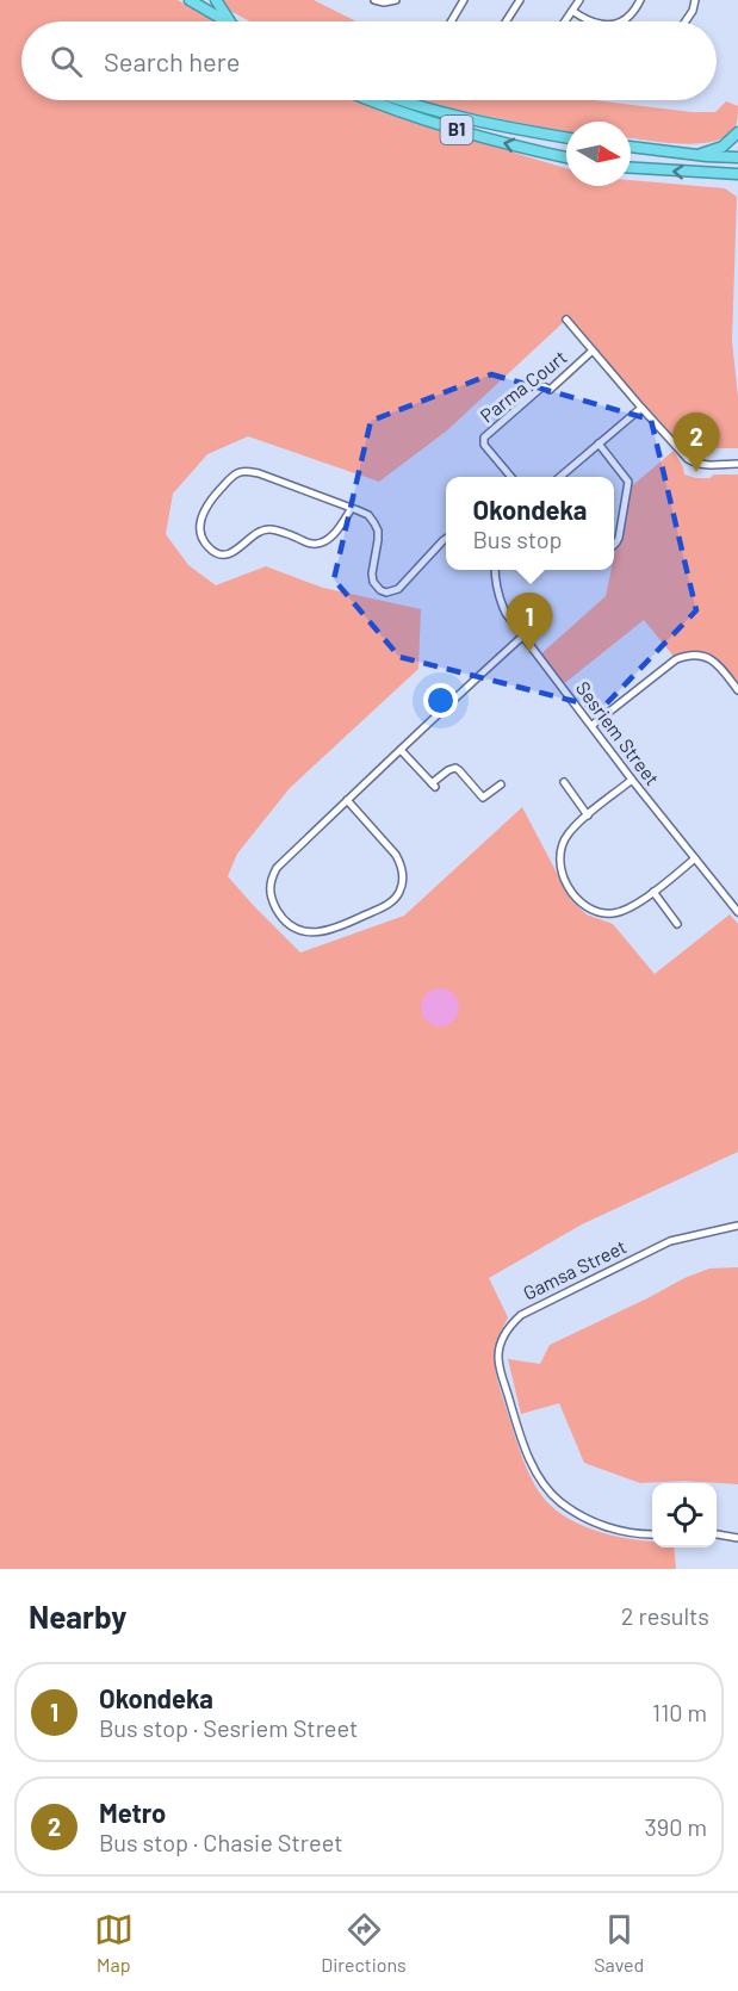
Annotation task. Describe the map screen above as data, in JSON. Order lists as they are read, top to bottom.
{
  "streets": {
    "highway": ["B1"],
    "street": ["Parma Court", "Sesriem Street", "Gamsa Street"]
  },
  "north": "right",
  "page": {
    "search": "Search here",
    "pins": ["2", "1"],
    "popup": ["Okondeka", "Bus stop"],
    "heading": ["Nearby", "2 results"],
    "list": [
      {
        "mark": "1",
        "name": "Okondeka",
        "note": "Bus stop · Sesriem Street",
        "value": "110 m"
      },
      {
        "mark": "2",
        "name": "Metro",
        "note": "Bus stop · Chasie Street",
        "value": "390 m"
      }
    ],
    "nav": ["Map", "Directions", "Saved"]
  }
}
